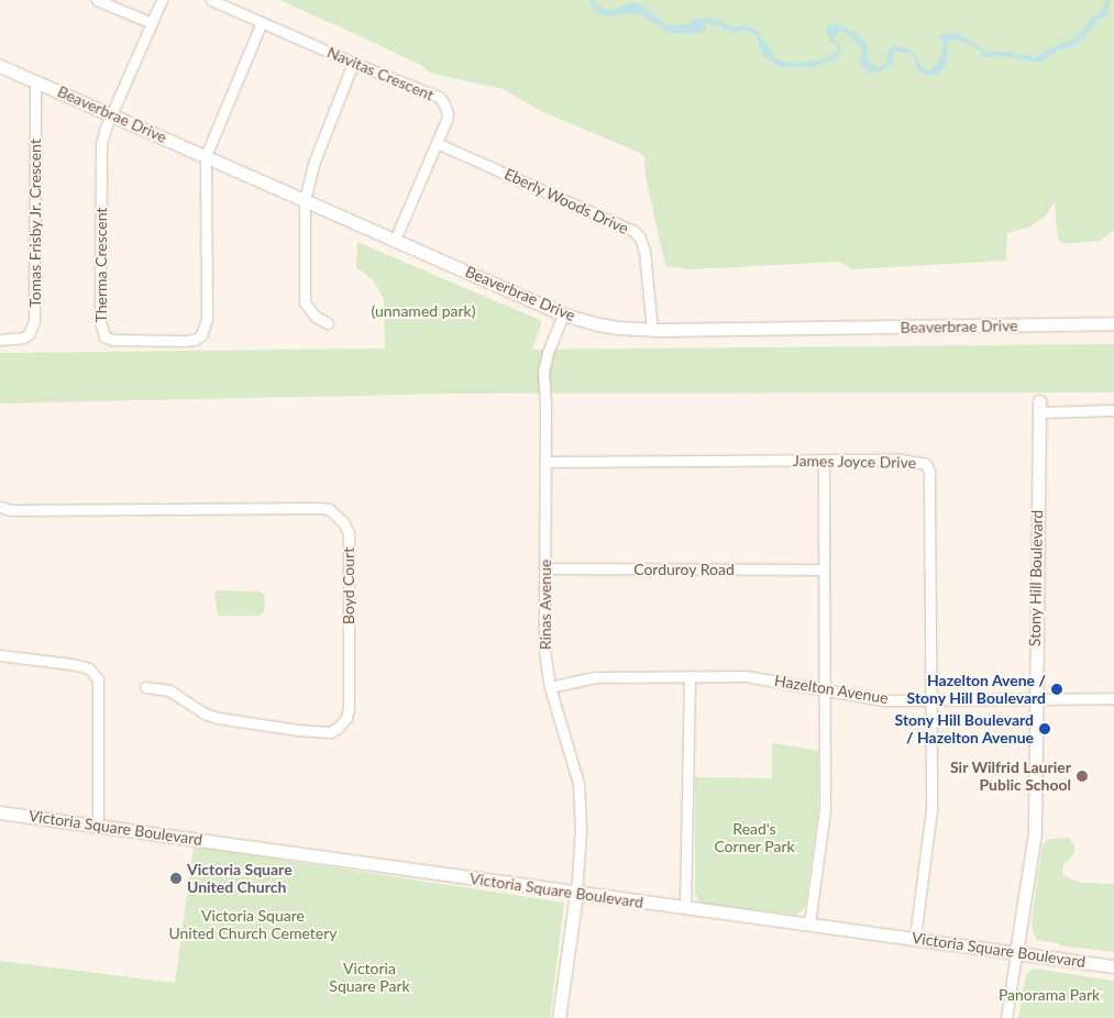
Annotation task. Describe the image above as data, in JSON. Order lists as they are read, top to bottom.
{
  "streets": {
    "street": [
      "Navitas Crescent",
      "Beaverbrae Drive",
      "Eberly Woods Drive",
      "Tomas Frisby Jr. Crescent",
      "Therma Crescent",
      "James Joyce Drive",
      "Corduroy Road",
      "Stony Hill Boulevard",
      "Boyd Court",
      "Rinas Avenue",
      "Hazelton Avenue",
      "Victoria Square Boulevard"
    ]
  },
  "crossings": [
    ["Navitas Crescent", "Beaverbrae Drive"],
    ["Navitas Crescent", "Eberly Woods Drive"],
    ["Beaverbrae Drive", "Eberly Woods Drive"],
    ["Beaverbrae Drive", "Tomas Frisby Jr. Crescent"],
    ["Beaverbrae Drive", "Therma Crescent"],
    ["Beaverbrae Drive", "Rinas Avenue"],
    ["James Joyce Drive", "Rinas Avenue"],
    ["James Joyce Drive", "Hazelton Avenue"],
    ["James Joyce Drive", "Victoria Square Boulevard"],
    ["Corduroy Road", "Rinas Avenue"],
    ["Stony Hill Boulevard", "Hazelton Avenue"],
    ["Stony Hill Boulevard", "Victoria Square Boulevard"],
    ["Rinas Avenue", "Hazelton Avenue"],
    ["Rinas Avenue", "Victoria Square Boulevard"]
  ],
  "parks": [
    "(unnamed park)",
    "Read's Corner Park",
    "Victoria Square United Church Cemetery",
    "Victoria Square Park",
    "Panorama Park"
  ],
  "places": [
    "Hazelton Avene / Stony Hill Boulevard",
    "Stony Hill Boulevard / Hazelton Avenue",
    "Sir Wilfrid Laurier Public School",
    "Victoria Square United Church"
  ]
}
